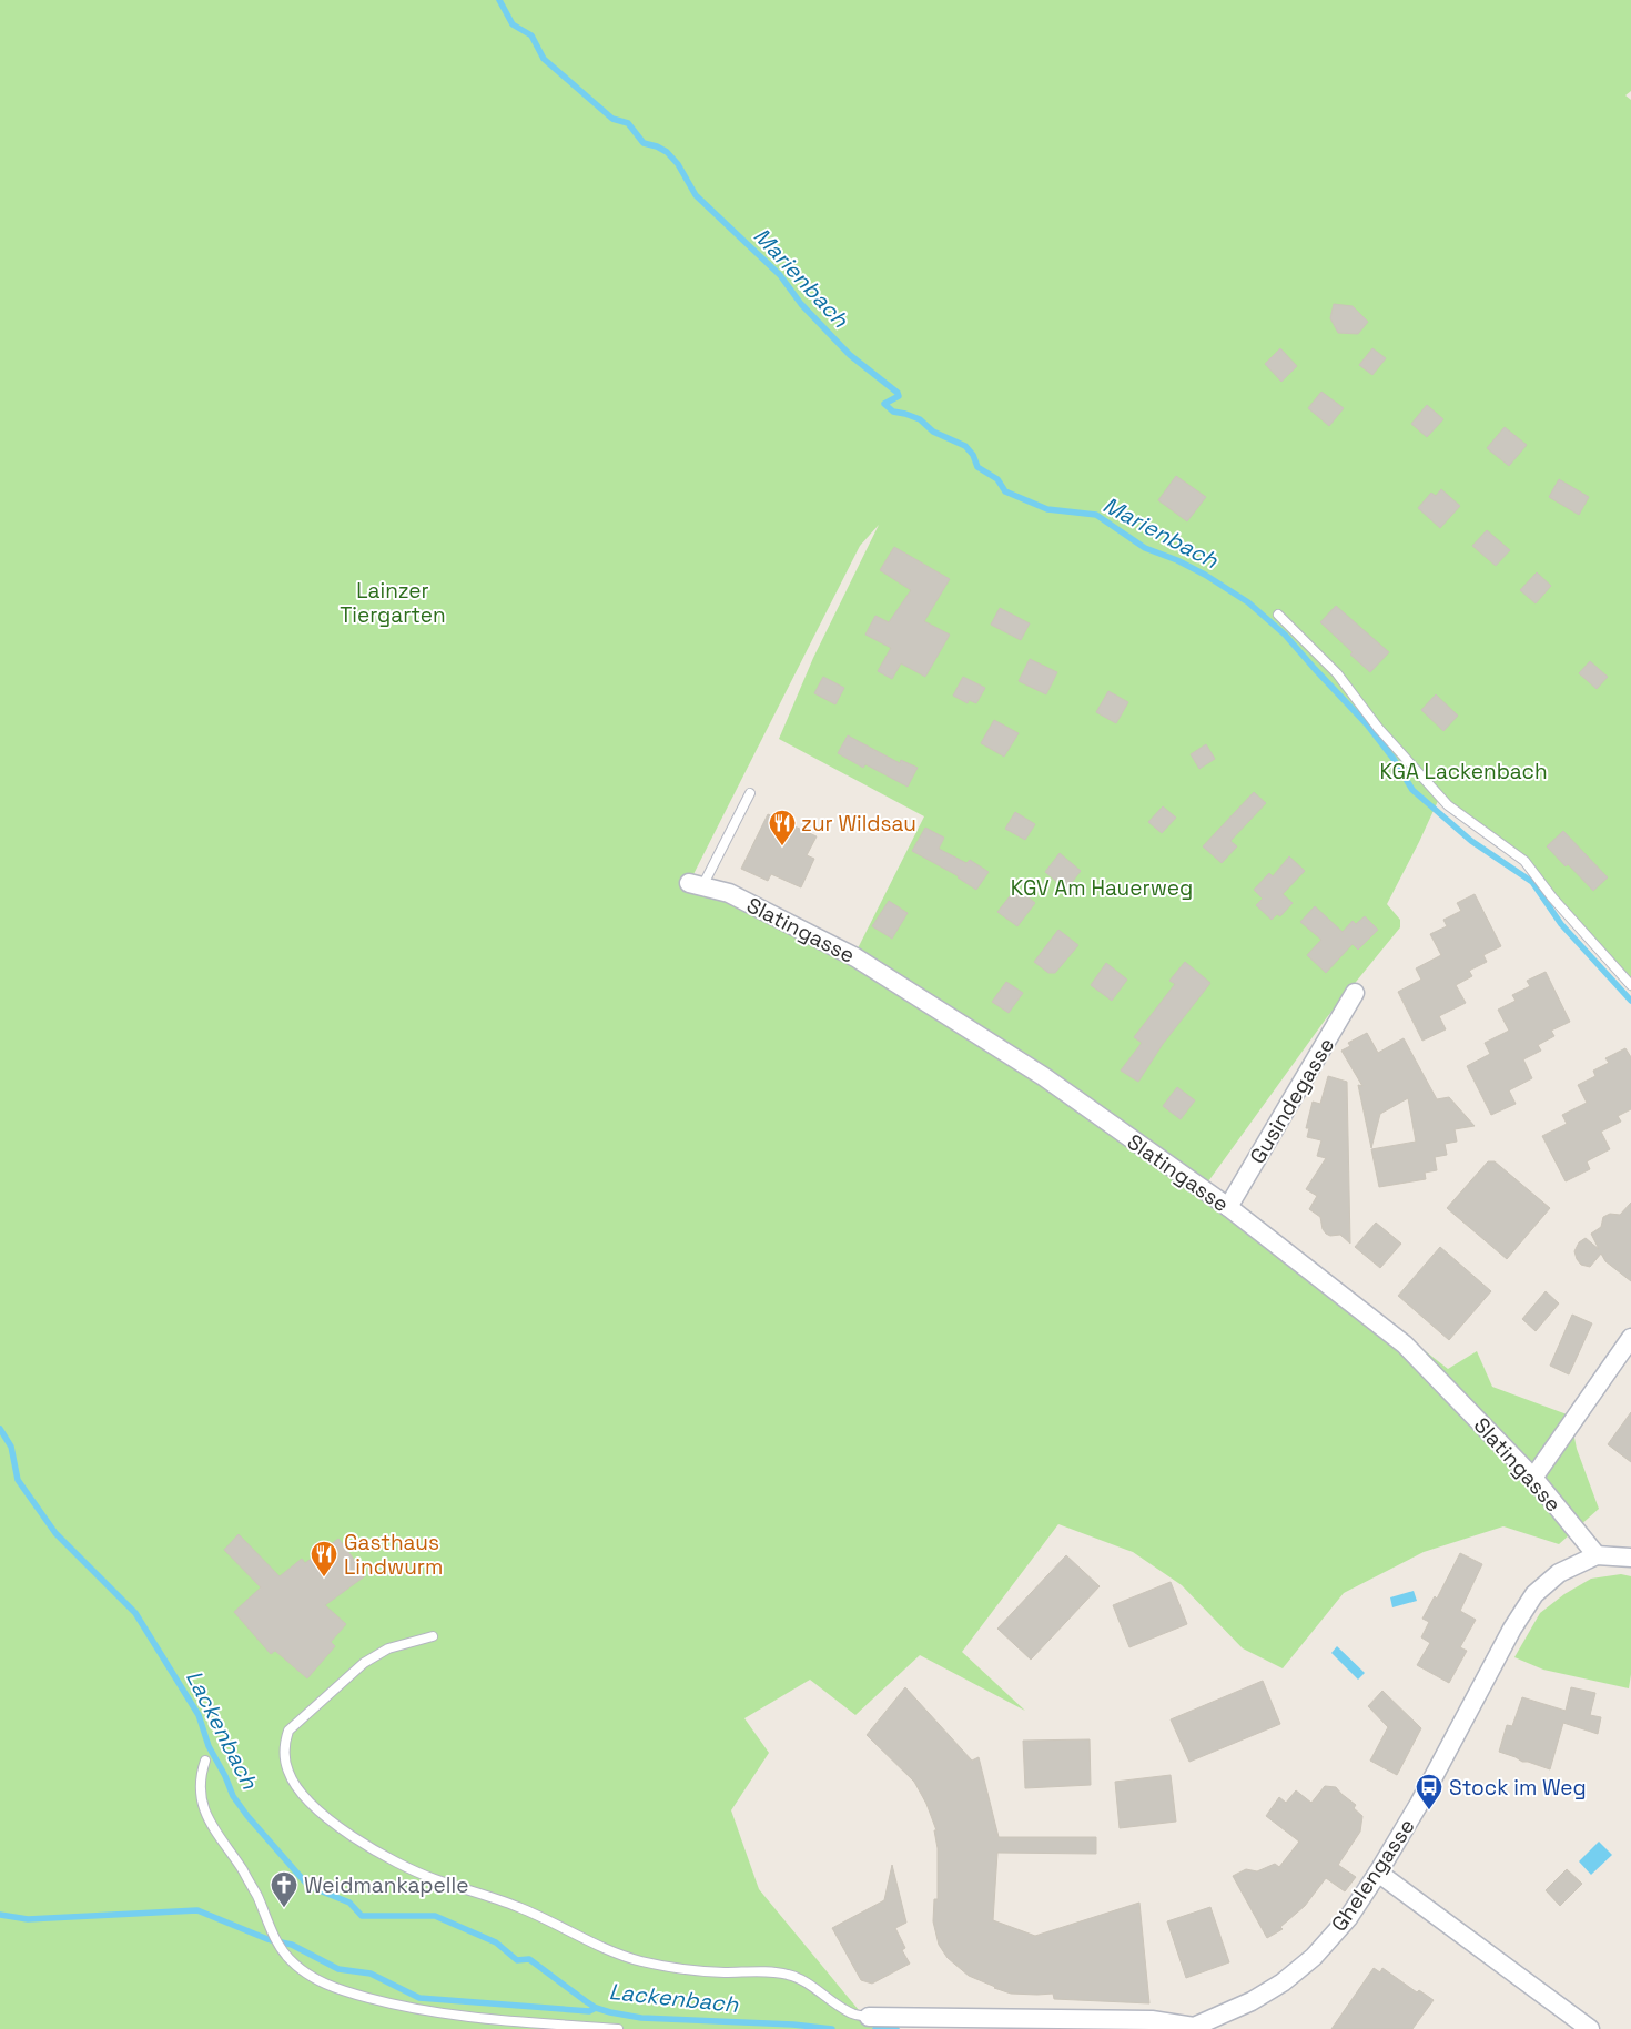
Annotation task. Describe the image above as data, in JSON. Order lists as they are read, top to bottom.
{
  "streets": {
    "street": ["Slatingasse", "Gusindegasse", "Ghelengasse"]
  },
  "crossings": [
    ["Slatingasse", "Gusindegasse"],
    ["Slatingasse", "Ghelengasse"]
  ],
  "water": ["Marienbach", "Lackenbach"],
  "parks": ["Lainzer Tiergarten", "KGA Lackenbach", "KGV Am Hauerweg"],
  "places": {
    "restaurant": ["zur Wildsau", "Gasthaus Lindwurm"],
    "bus stop": ["Stock im Weg"],
    "church": ["Weidmankapelle"]
  }
}
